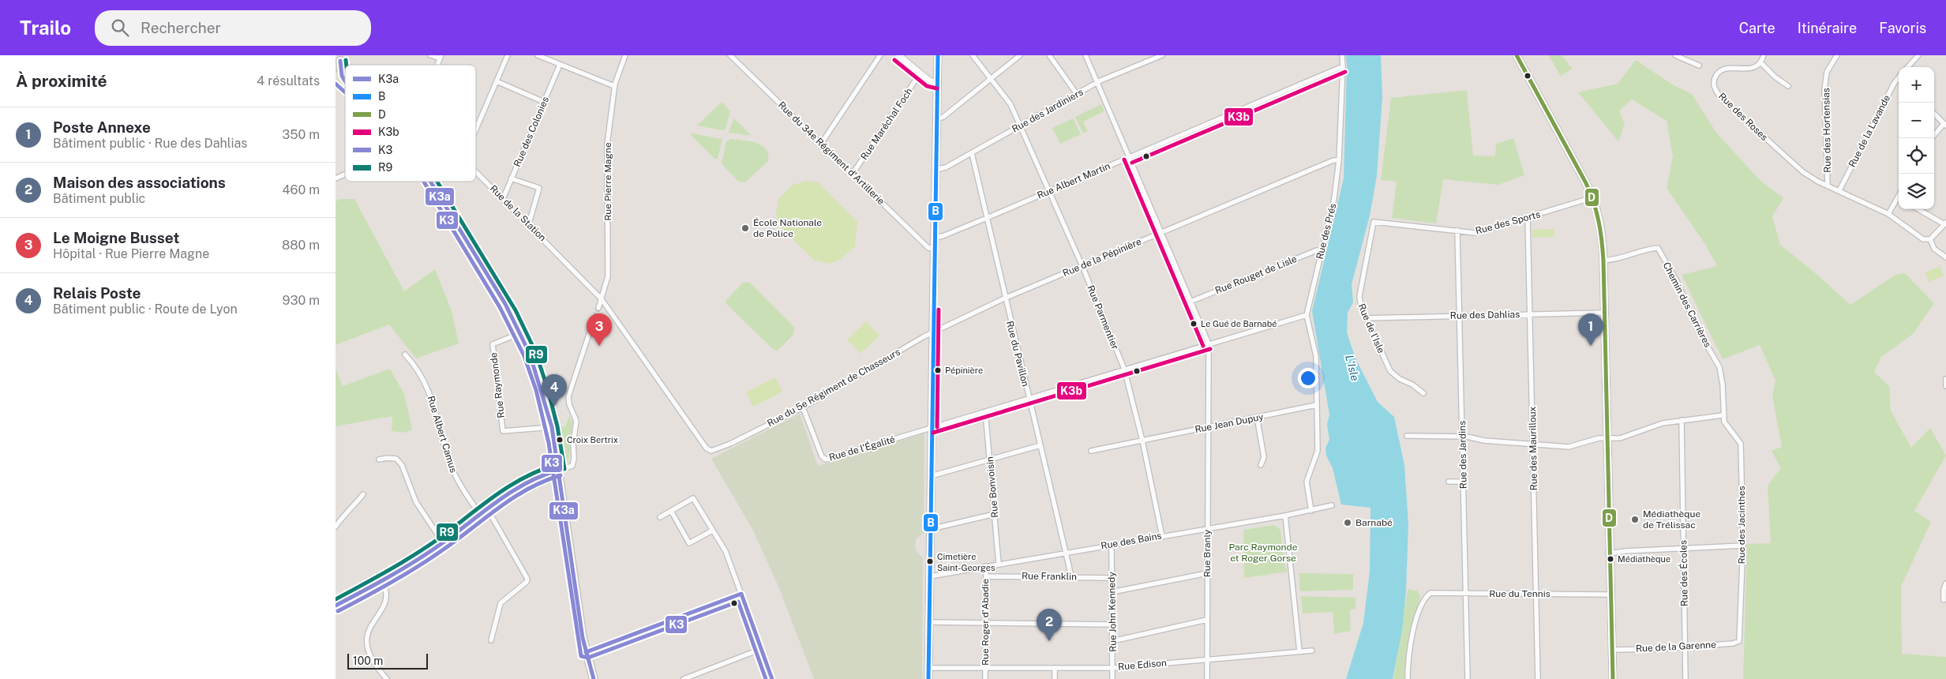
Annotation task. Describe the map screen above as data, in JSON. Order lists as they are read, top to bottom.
{
  "streets": {
    "street": [
      "Rue des Jardiniers",
      "Rue des Roses",
      "Rue Maréchal Foch",
      "Rue des Hortensias",
      "Rue de la Lavande",
      "Rue des Colonies",
      "Rue du 34e Régiment d'Artillerie",
      "Rue Albert Martin",
      "Rue Pierre Magne",
      "Rue de la Station",
      "Rue des Sports",
      "Rue des Prés",
      "Rue de la Pépinière",
      "Rue Rouget de Lisle",
      "Chemin des Carrières",
      "Rue des Dahlias",
      "Rue Parmentier",
      "Rue de l'Isle",
      "Rue du Pavillon",
      "Rue Raymonde",
      "Rue du 5e Régiment de Chasseurs",
      "Rue Jean Dupuy",
      "Rue Albert Camus",
      "Rue de l'Égalité",
      "Rue des Maurilloux",
      "Rue des Jardins",
      "Rue Bonvoisin",
      "Rue des Jacinthes",
      "Rue des Bains",
      "Rue Branly",
      "Rue des Écoles",
      "Rue Franklin",
      "Rue du Tennis",
      "Rue John Kennedy",
      "Rue Roger d'Abadie",
      "Rue de la Garenne",
      "Rue Edison"
    ]
  },
  "crossings": [
    ["Rue des Jardiniers", "Rue Parmentier"],
    ["Rue des Jardiniers", "Rue du Pavillon"],
    ["Rue des Roses", "Rue des Hortensias"],
    ["Rue Maréchal Foch", "Rue du 34e Régiment d'Artillerie"],
    ["Rue des Colonies", "Rue de la Station"],
    ["Rue Albert Martin", "Rue des Prés"],
    ["Rue Albert Martin", "Rue Parmentier"],
    ["Rue Albert Martin", "Rue du Pavillon"],
    ["Rue Pierre Magne", "Rue de la Station"],
    ["Rue Pierre Magne", "Rue du 5e Régiment de Chasseurs"],
    ["Rue de la Station", "Rue du 5e Régiment de Chasseurs"],
    ["Rue des Sports", "Rue de l'Isle"],
    ["Rue des Sports", "Rue des Maurilloux"],
    ["Rue des Sports", "Rue des Jardins"],
    ["Rue des Prés", "Rue de la Pépinière"],
    ["Rue des Prés", "Rue Rouget de Lisle"],
    ["Rue des Prés", "Rue Jean Dupuy"],
    ["Rue des Prés", "Rue des Bains"],
    ["Rue de la Pépinière", "Rue Parmentier"],
    ["Rue de la Pépinière", "Rue du Pavillon"],
    ["Rue de la Pépinière", "Rue du 5e Régiment de Chasseurs"],
    ["Chemin des Carrières", "Rue des Jacinthes"],
    ["Rue des Dahlias", "Rue de l'Isle"],
    ["Rue des Dahlias", "Rue des Maurilloux"],
    ["Rue des Dahlias", "Rue des Jardins"],
    ["Rue Parmentier", "Rue Jean Dupuy"],
    ["Rue Parmentier", "Rue des Bains"],
    ["Rue du Pavillon", "Rue des Bains"],
    ["Rue du Pavillon", "Rue Franklin"],
    ["Rue du 5e Régiment de Chasseurs", "Rue de l'Égalité"],
    ["Rue Jean Dupuy", "Rue Branly"],
    ["Rue des Maurilloux", "Rue du Tennis"],
    ["Rue des Jardins", "Rue du Tennis"],
    ["Rue Bonvoisin", "Rue des Bains"],
    ["Rue des Jacinthes", "Rue de la Garenne"],
    ["Rue des Bains", "Rue Branly"],
    ["Rue des Bains", "Rue John Kennedy"],
    ["Rue des Bains", "Rue Roger d'Abadie"],
    ["Rue Branly", "Rue Edison"],
    ["Rue des Écoles", "Rue de la Garenne"],
    ["Rue Franklin", "Rue John Kennedy"],
    ["Rue Franklin", "Rue Roger d'Abadie"],
    ["Rue John Kennedy", "Rue Edison"],
    ["Rue Roger d'Abadie", "Rue Edison"]
  ],
  "water": ["L'Isle"],
  "parks": ["Parc Raymonde et Roger Gorse"],
  "places": [
    "École Nationale de Police",
    "Le Gué de Barnabé",
    "Pépinière",
    "Croix Bertrix",
    "Médiathèque de Trélissac",
    "Barnabé",
    "Médiathèque",
    "Cimetière Saint-Georges"
  ],
  "lines": [
    "transit line B",
    "transit line D",
    "transit line K3b",
    "transit line R9",
    "transit line K3a",
    "transit line K3"
  ],
  "legend": [
    "K3a",
    "B",
    "D",
    "K3b",
    "K3",
    "R9"
  ],
  "scale_bar": "100 m",
  "page": {
    "header": "Trailo",
    "search": "Rechercher",
    "nav": ["Carte", "Itinéraire", "Favoris"],
    "heading": ["À proximité", "4 résultats"],
    "map_buttons": ["+", "−"],
    "list": [
      {
        "mark": "1",
        "name": "Poste Annexe",
        "note": "Bâtiment public · Rue des Dahlias",
        "value": "350 m"
      },
      {
        "mark": "2",
        "name": "Maison des associations",
        "note": "Bâtiment public",
        "value": "460 m"
      },
      {
        "mark": "3",
        "name": "Le Moigne Busset",
        "note": "Hôpital · Rue Pierre Magne",
        "value": "880 m"
      },
      {
        "mark": "4",
        "name": "Relais Poste",
        "note": "Bâtiment public · Route de Lyon",
        "value": "930 m"
      }
    ],
    "pins": [
      "1",
      "3",
      "4",
      "2"
    ],
    "scale": "100 m"
  }
}
